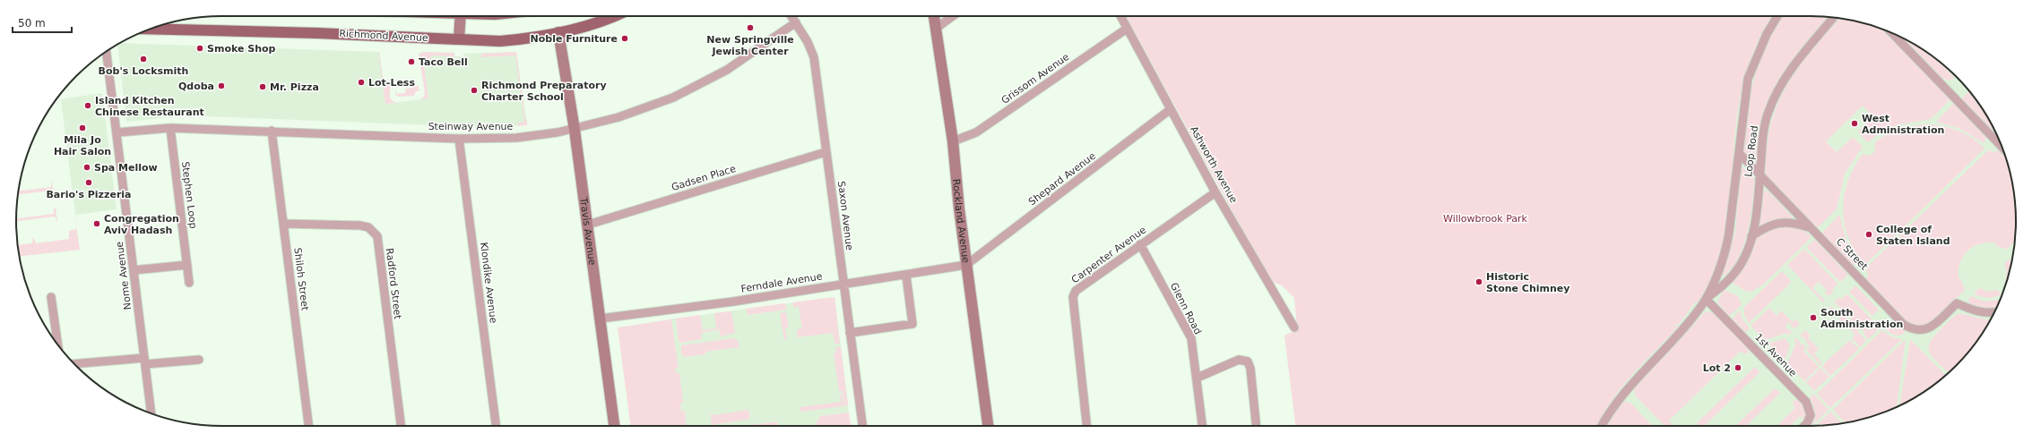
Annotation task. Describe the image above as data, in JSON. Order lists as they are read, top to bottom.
{
  "streets": {
    "main road": ["Richmond Avenue"],
    "street": [
      "Grissom Avenue",
      "Steinway Avenue",
      "Loop Road",
      "Ashworth Avenue",
      "Gadsen Place",
      "Shepard Avenue",
      "Stephen Loop",
      "Saxon Avenue",
      "Rockland Avenue",
      "Travis Avenue",
      "C Street",
      "Carpenter Avenue",
      "Nome Avenue",
      "Shiloh Street",
      "Klondike Avenue",
      "Ferndale Avenue",
      "Radford Street",
      "Glenn Road",
      "1st Avenue"
    ]
  },
  "crossings": [
    ["Richmond Avenue", "Travis Avenue"],
    ["Grissom Avenue", "Ashworth Avenue"],
    ["Grissom Avenue", "Rockland Avenue"],
    ["Steinway Avenue", "Stephen Loop"],
    ["Steinway Avenue", "Saxon Avenue"],
    ["Steinway Avenue", "Travis Avenue"],
    ["Steinway Avenue", "Nome Avenue"],
    ["Steinway Avenue", "Shiloh Street"],
    ["Steinway Avenue", "Klondike Avenue"],
    ["Loop Road", "C Street"],
    ["Loop Road", "1st Avenue"],
    ["Ashworth Avenue", "Shepard Avenue"],
    ["Ashworth Avenue", "Carpenter Avenue"],
    ["Gadsen Place", "Saxon Avenue"],
    ["Gadsen Place", "Travis Avenue"],
    ["Shepard Avenue", "Rockland Avenue"],
    ["Shepard Avenue", "Ferndale Avenue"],
    ["Saxon Avenue", "Ferndale Avenue"],
    ["Rockland Avenue", "Ferndale Avenue"],
    ["Travis Avenue", "Ferndale Avenue"],
    ["Carpenter Avenue", "Glenn Road"],
    ["Shiloh Street", "Radford Street"]
  ],
  "parks": ["Willowbrook Park"],
  "places": [
    "New Springville Jewish Center",
    "Noble Furniture",
    "Smoke Shop",
    "Bob's Locksmith",
    "Taco Bell",
    "Lot-Less",
    "Qdoba",
    "Mr. Pizza",
    "Richmond Preparatory Charter School",
    "Island Kitchen Chinese Restaurant",
    "West Administration",
    "Mila Jo Hair Salon",
    "Spa Mellow",
    "Bario's Pizzeria",
    "Congregation Aviv Hadash",
    "College of Staten Island",
    "Historic Stone Chimney",
    "South Administration",
    "Lot 2"
  ],
  "scale_bar": "50 m"
}
